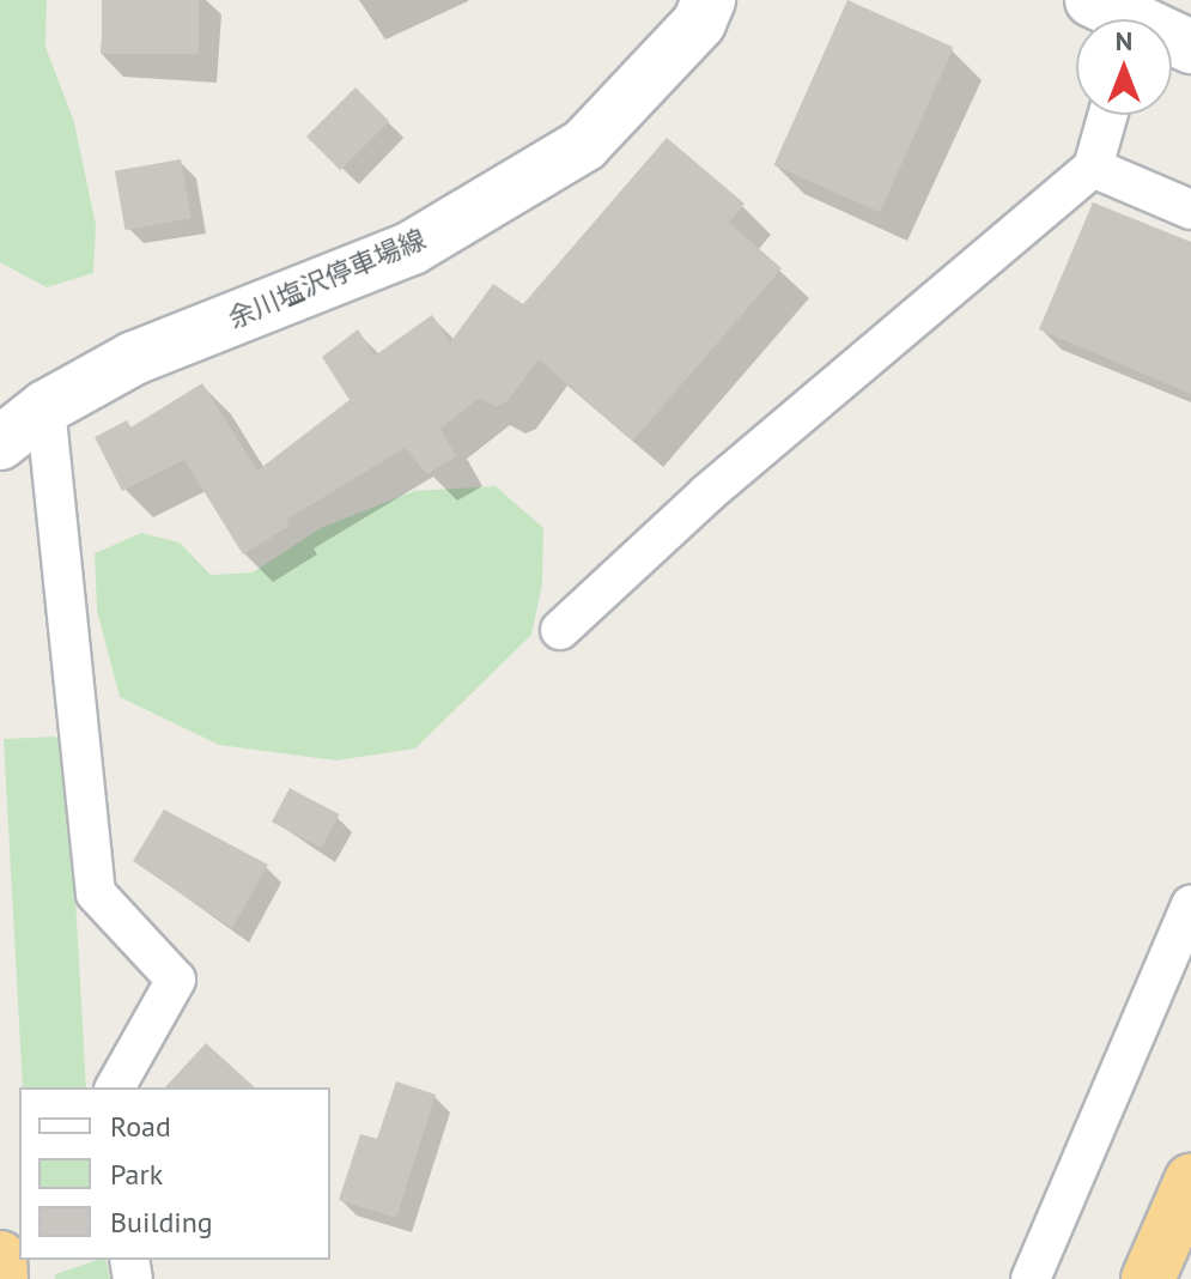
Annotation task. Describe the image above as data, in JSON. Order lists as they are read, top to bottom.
{
  "streets": {
    "main road": ["余川塩沢停車場線"]
  },
  "legend": ["Road", "Park", "Building"],
  "north": "top"
}
